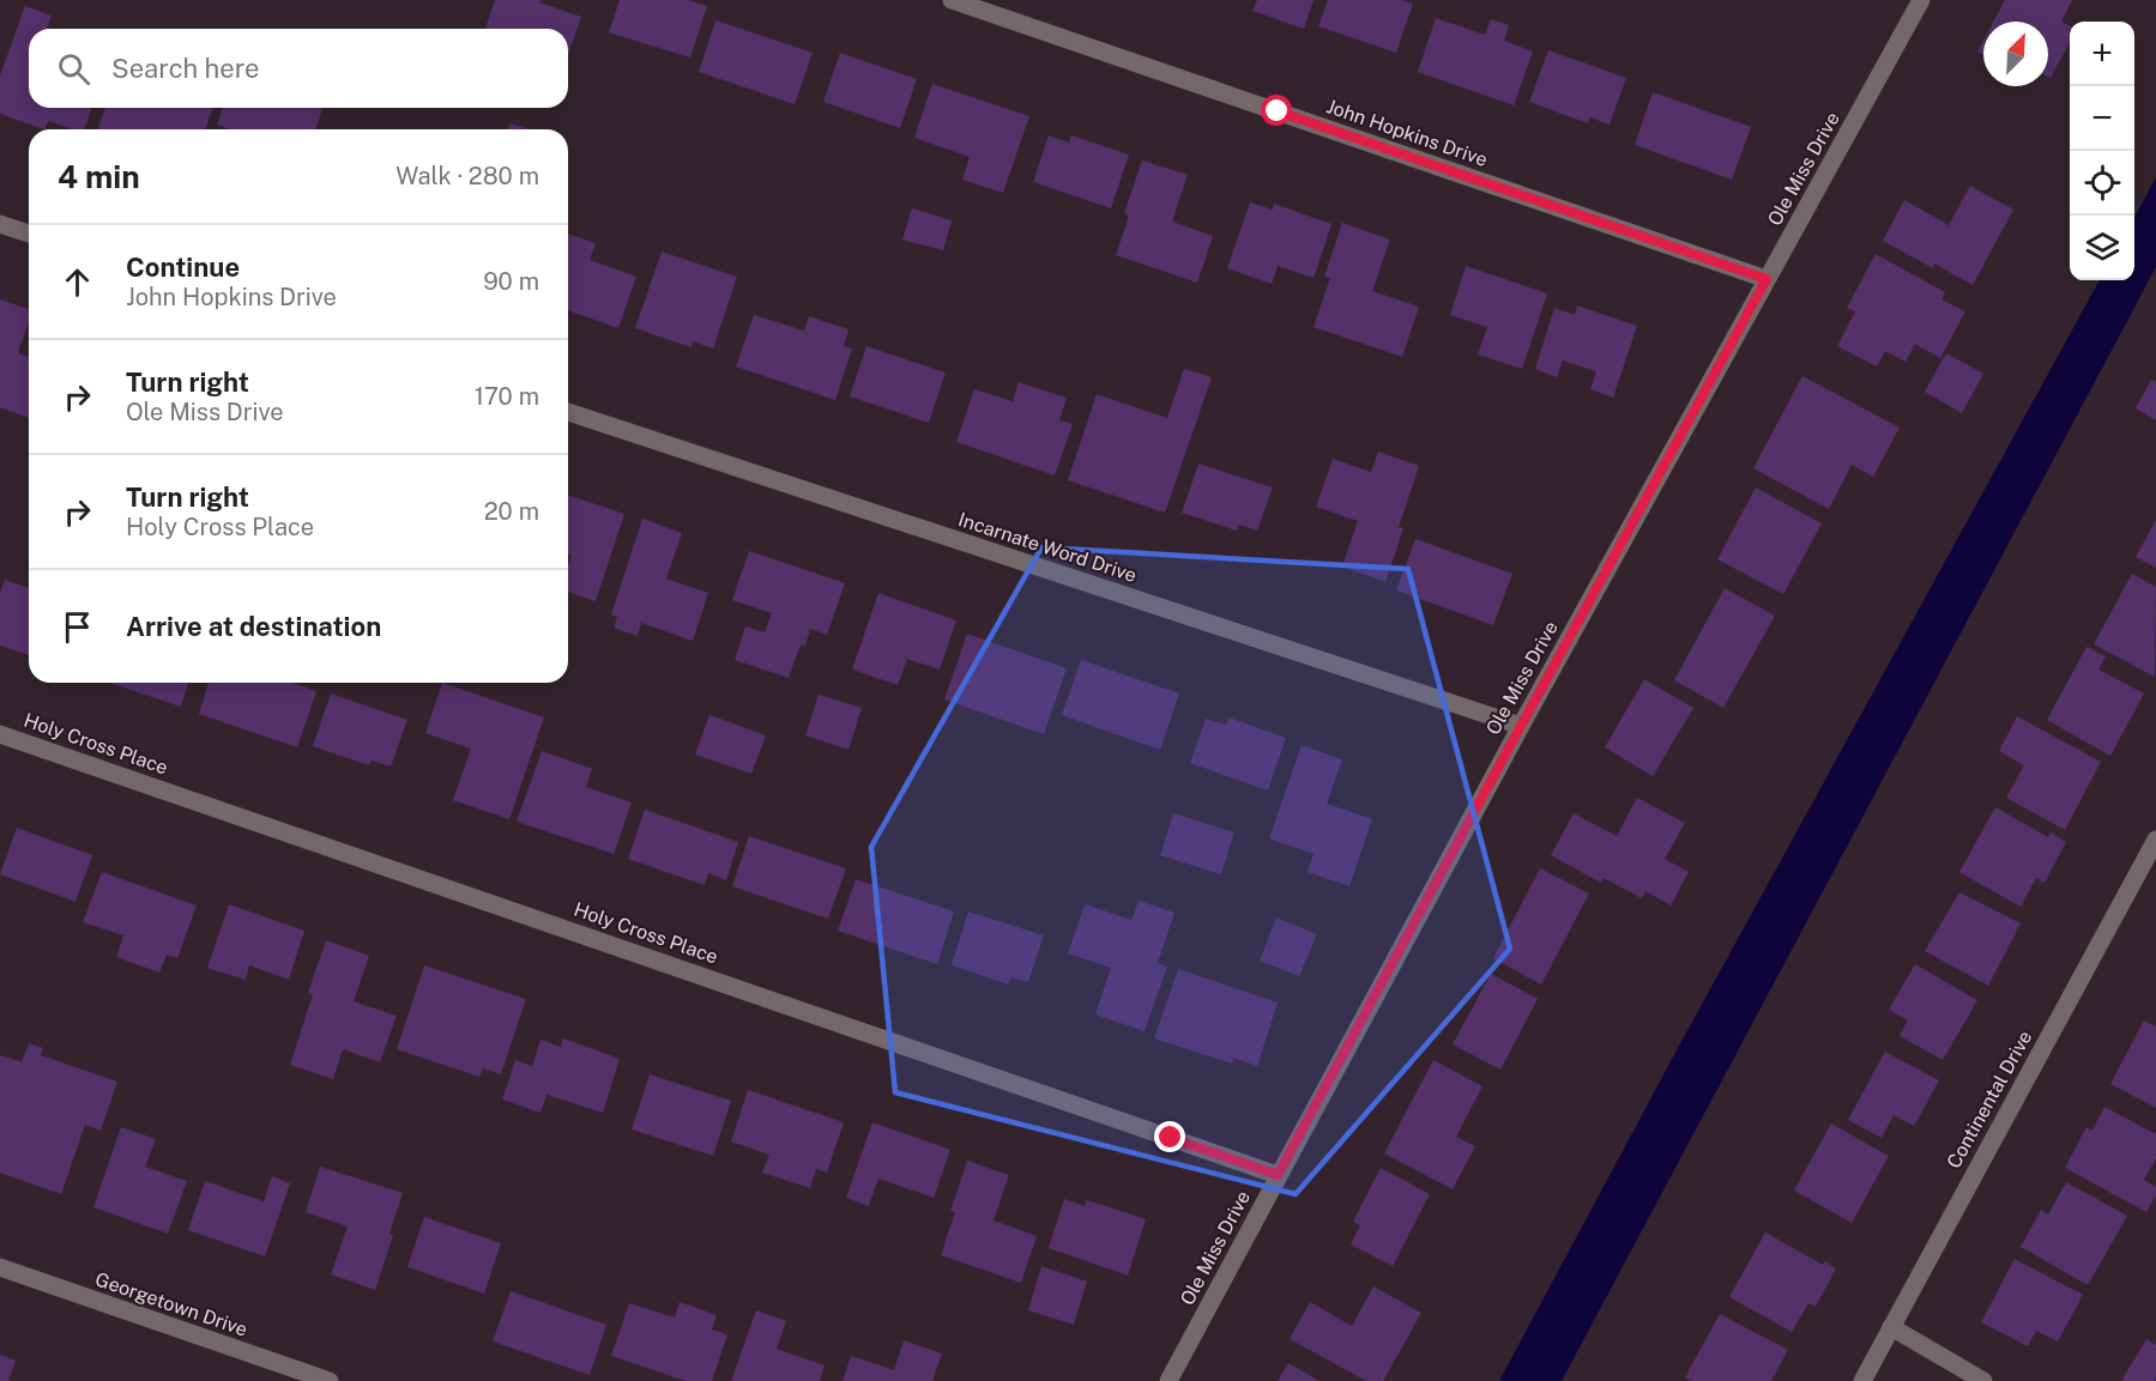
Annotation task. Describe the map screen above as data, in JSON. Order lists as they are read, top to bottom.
{
  "streets": {
    "street": [
      "John Hopkins Drive",
      "Ole Miss Drive",
      "Incarnate Word Drive",
      "Holy Cross Place",
      "Continental Drive",
      "Georgetown Drive"
    ]
  },
  "crossings": [
    ["John Hopkins Drive", "Ole Miss Drive"],
    ["Ole Miss Drive", "Incarnate Word Drive"],
    ["Ole Miss Drive", "Holy Cross Place"]
  ],
  "north": "top right",
  "page": {
    "map_buttons": ["+", "−"],
    "search": "Search here",
    "heading": ["4 min", "Walk · 280 m"],
    "list": [
      ["Continue", "John Hopkins Drive", "90 m"],
      ["Turn right", "Ole Miss Drive", "170 m"],
      ["Turn right", "Holy Cross Place", "20 m"],
      "Arrive at destination"
    ]
  }
}
